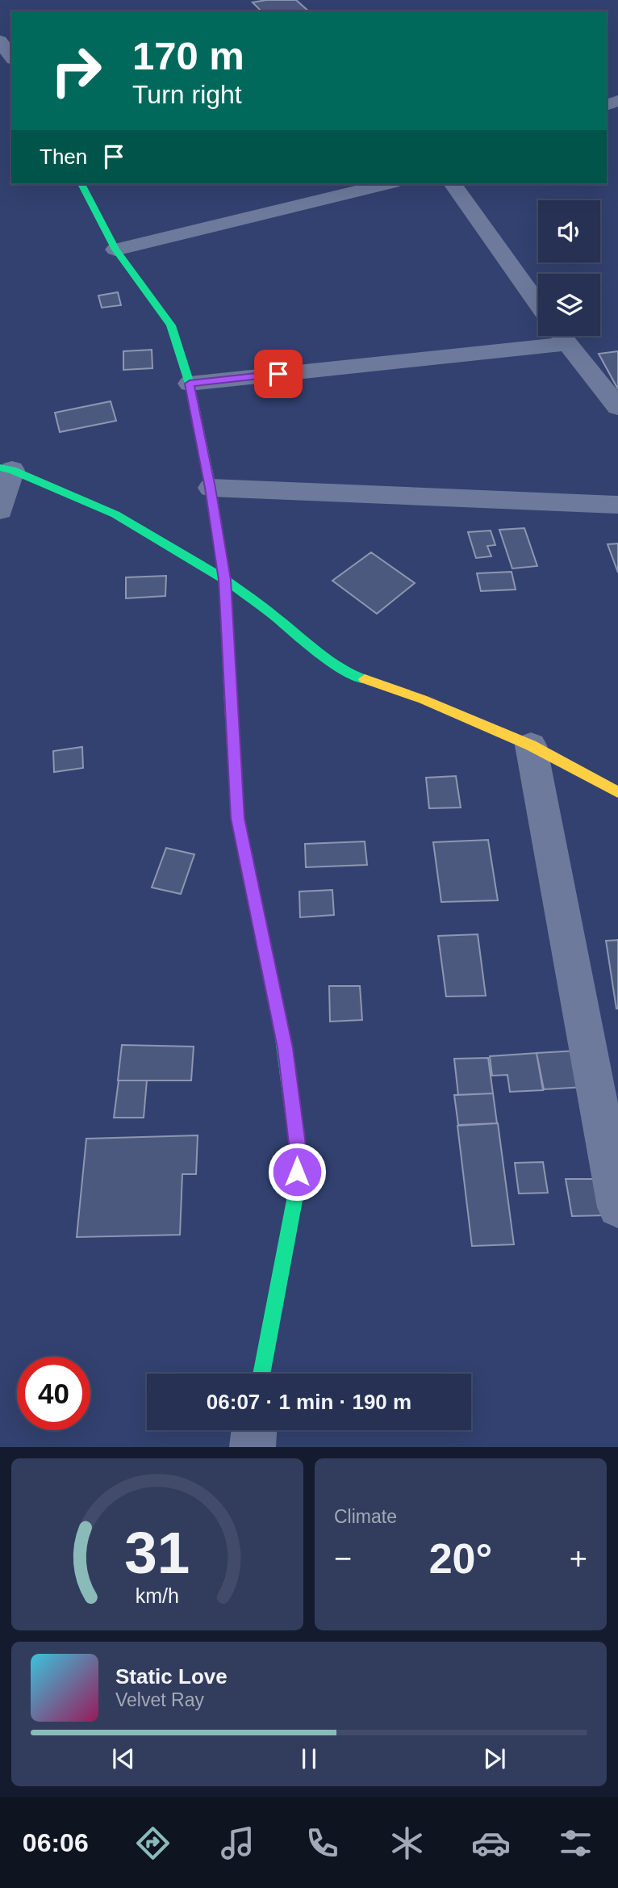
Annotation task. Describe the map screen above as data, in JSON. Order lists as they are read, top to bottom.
{
  "page": {
    "turn": ["170 m", "Turn right"],
    "then": "Then",
    "limit": "40",
    "trip": "06:07 · 1 min · 190 m",
    "tile": "Climate",
    "heat": ["−", "20°", "+"],
    "song": ["Static Love", "Velvet Ray"],
    "tabs": "06:06",
    "gauge": ["31", "km/h"]
  }
}
